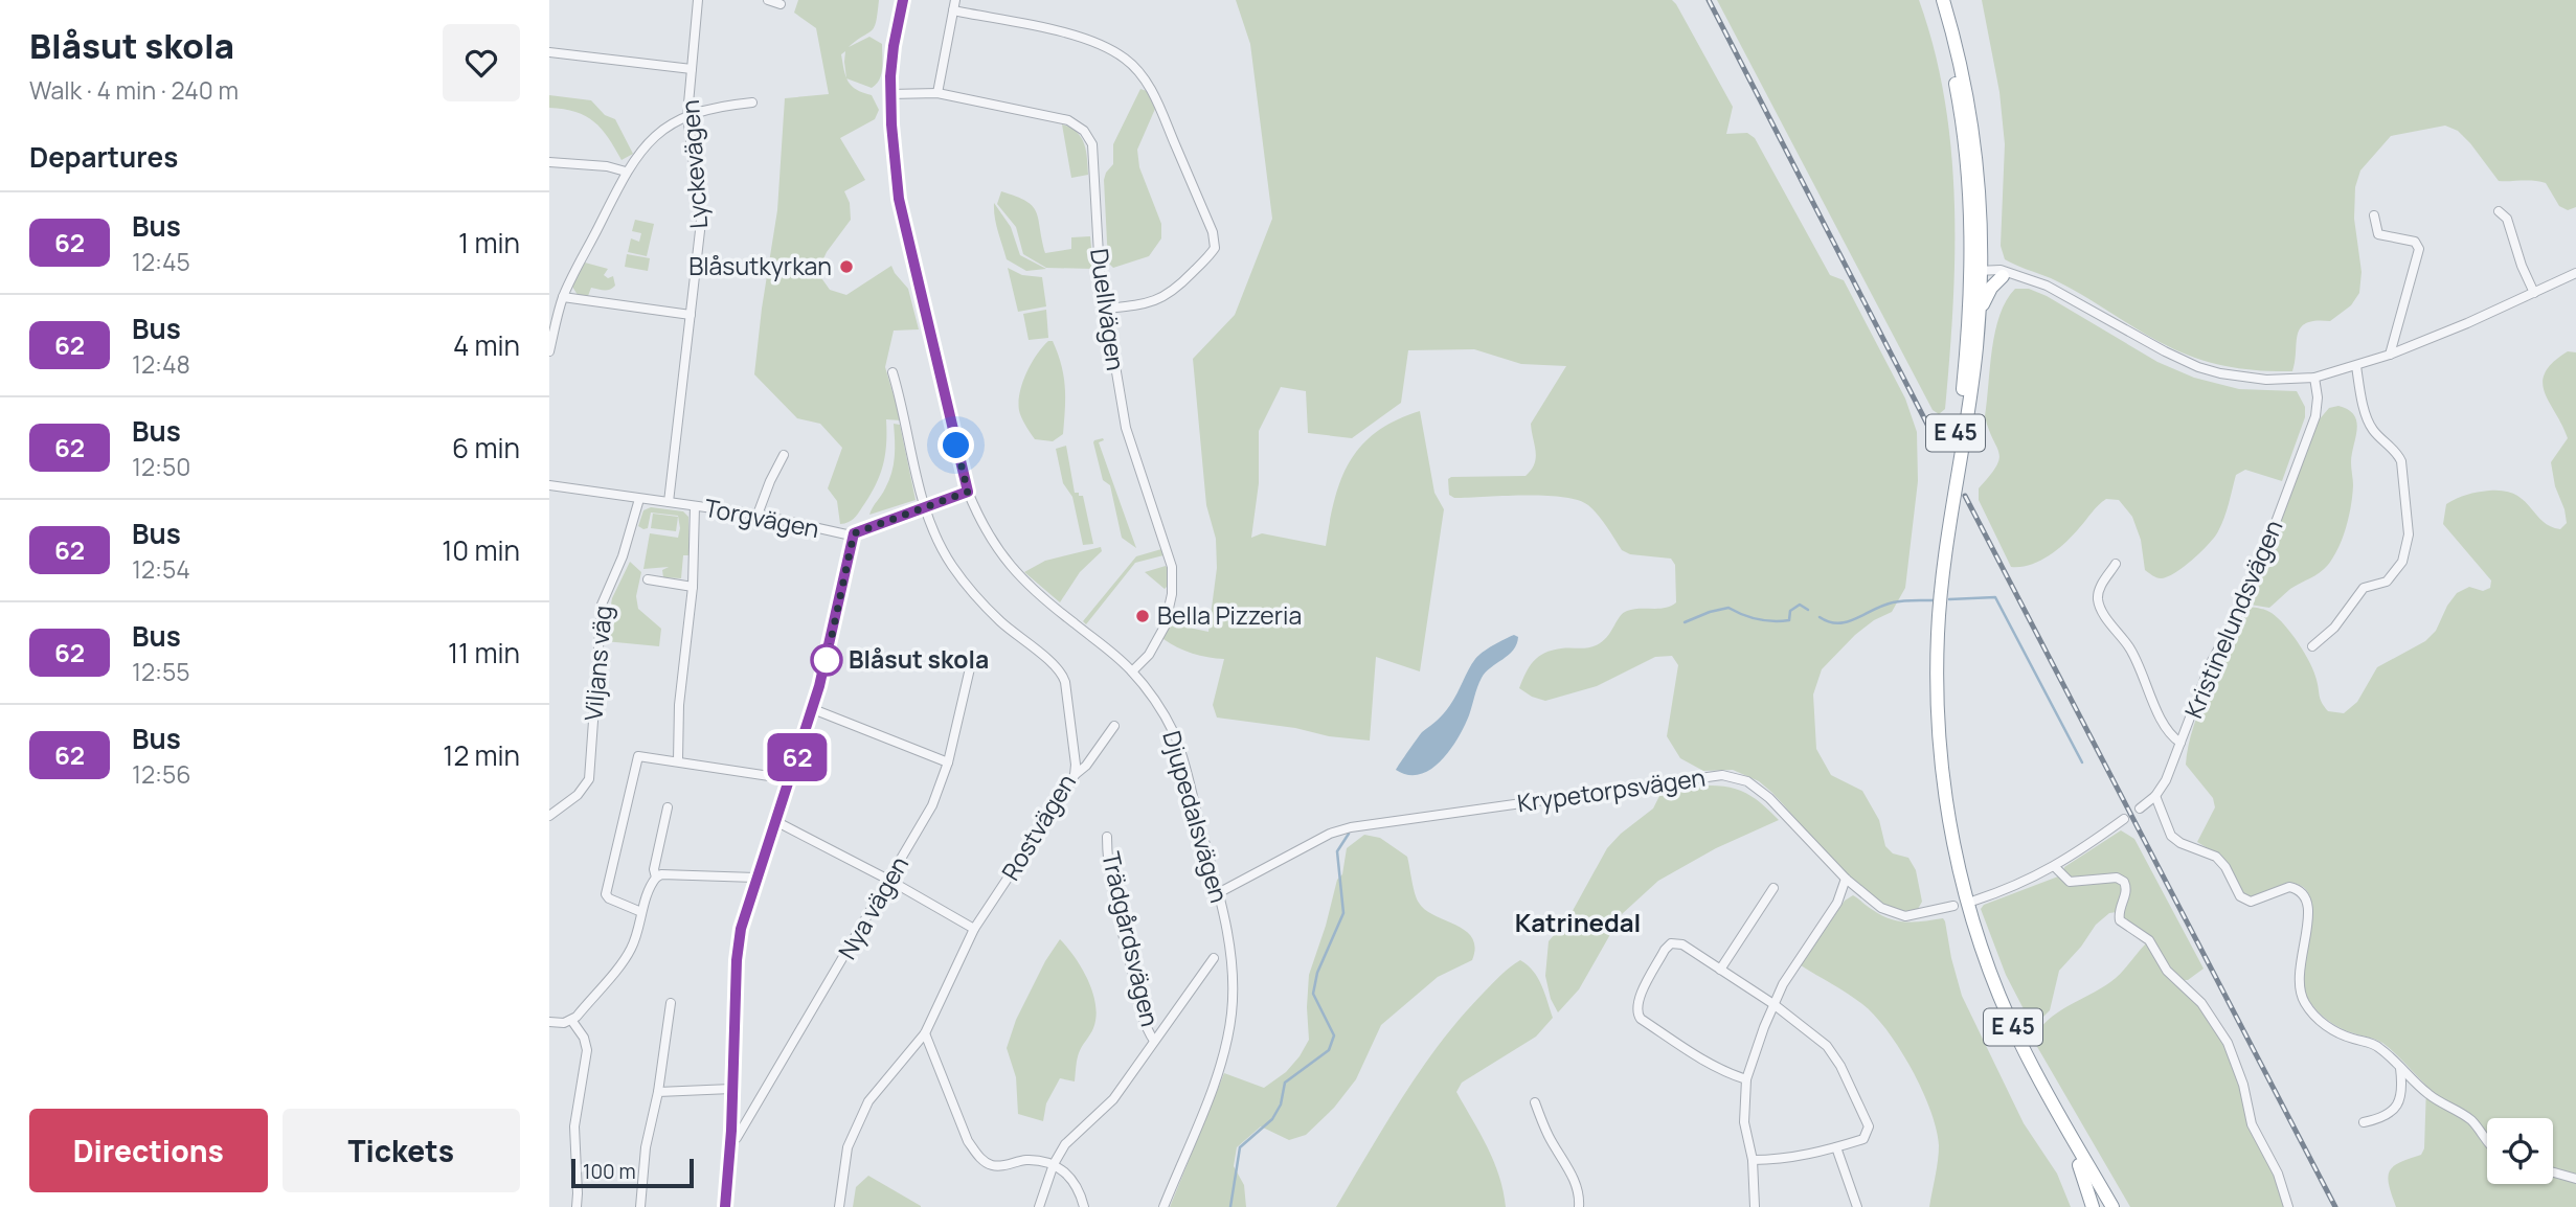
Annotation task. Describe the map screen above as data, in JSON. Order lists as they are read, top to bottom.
{
  "streets": {
    "highway": ["E 45"],
    "street": [
      "Lyckevägen",
      "Duellvägen",
      "Torgvägen",
      "Kristinelundsvägen",
      "Viljans väg",
      "Krypetorpsvägen",
      "Djupedalsvägen",
      "Rostvägen",
      "Nya vägen",
      "Trädgårdsvägen"
    ]
  },
  "crossings": [
    ["Lyckevägen", "Torgvägen"],
    ["Duellvägen", "Djupedalsvägen"],
    ["Torgvägen", "Viljans väg"],
    ["Torgvägen", "Djupedalsvägen"],
    ["Torgvägen", "Rostvägen"],
    ["Krypetorpsvägen", "Djupedalsvägen"]
  ],
  "districts": ["Katrinedal"],
  "places": ["Blåsutkyrkan", "Bella Pizzeria", "Blåsut skola"],
  "lines": ["bus line 62"],
  "scale_bar": "100 m",
  "page": {
    "heading": [
      ["Blåsut skola", "Walk · 4 min · 240 m"],
      "Departures"
    ],
    "on_map": "62",
    "list": [
      {
        "mark": "62",
        "name": "Bus",
        "note": "12:45",
        "value": "1 min"
      },
      {
        "mark": "62",
        "name": "Bus",
        "note": "12:48",
        "value": "4 min"
      },
      {
        "mark": "62",
        "name": "Bus",
        "note": "12:50",
        "value": "6 min"
      },
      {
        "mark": "62",
        "name": "Bus",
        "note": "12:54",
        "value": "10 min"
      },
      {
        "mark": "62",
        "name": "Bus",
        "note": "12:55",
        "value": "11 min"
      },
      {
        "mark": "62",
        "name": "Bus",
        "note": "12:56",
        "value": "12 min"
      }
    ],
    "buttons": ["Directions", "Tickets"],
    "scale": "100 m"
  }
}
